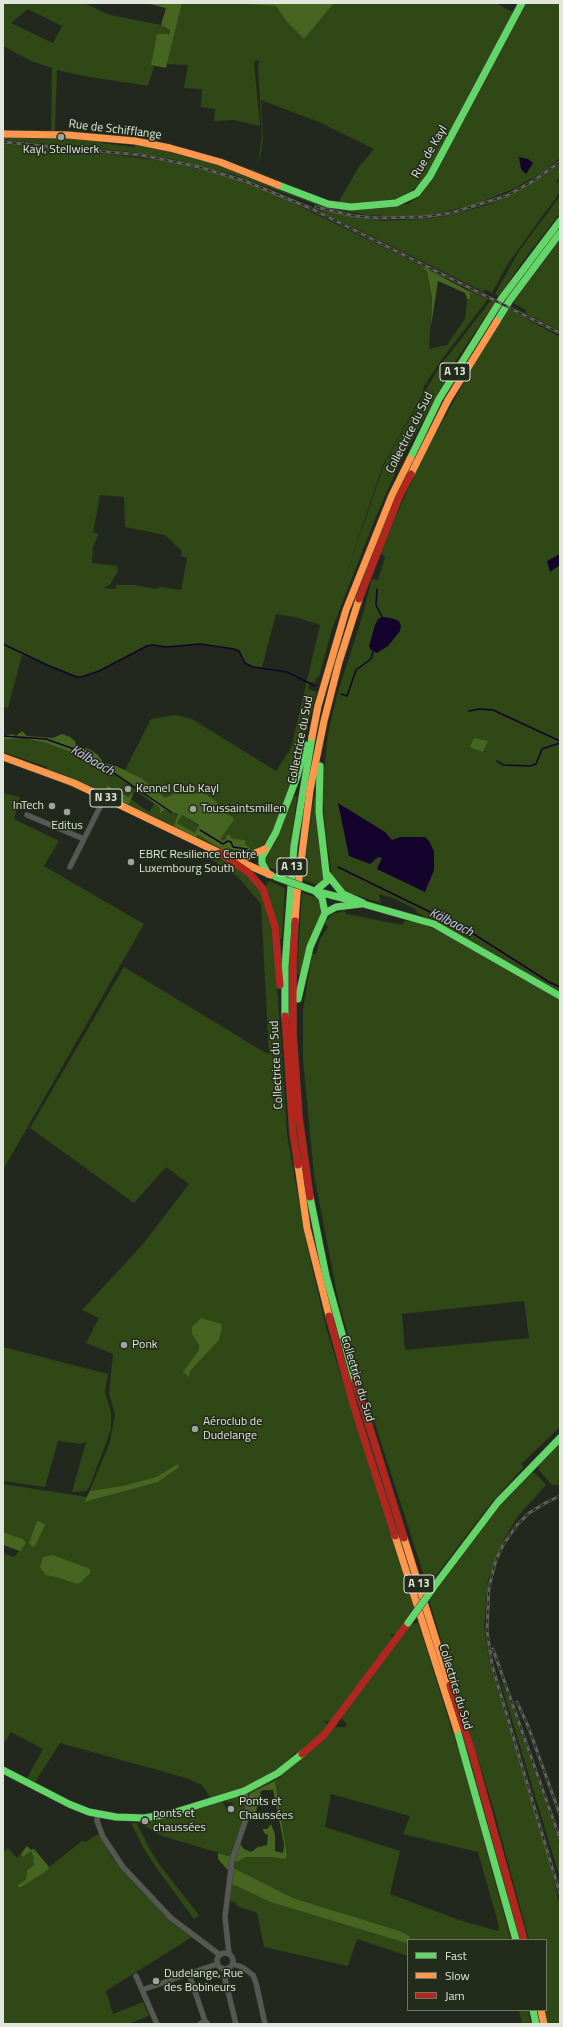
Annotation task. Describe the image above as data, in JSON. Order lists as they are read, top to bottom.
{
  "streets": {
    "main road": [
      "Rue de Schifflange",
      "Rue de Kayl",
      "A 13",
      "Collectrice du Sud",
      "N 33"
    ]
  },
  "crossings": [
    ["Rue de Schifflange", "Rue de Kayl"],
    ["A 13", "Collectrice du Sud"],
    ["A 13", "N 33"]
  ],
  "water": ["Kälbaach"],
  "places": [
    "Kayl, Stellwierk",
    "Kennel Club Kayl",
    "InTech",
    "Toussaintsmillen",
    "Editus",
    "EBRC Resilience Centre Luxembourg South",
    "Ponk",
    "Aéroclub de Dudelange",
    "Ponts et Chaussées",
    "ponts et chaussées",
    "Dudelange, Rue des Bobineurs"
  ],
  "legend": ["Fast", "Slow", "Jam"]
}
